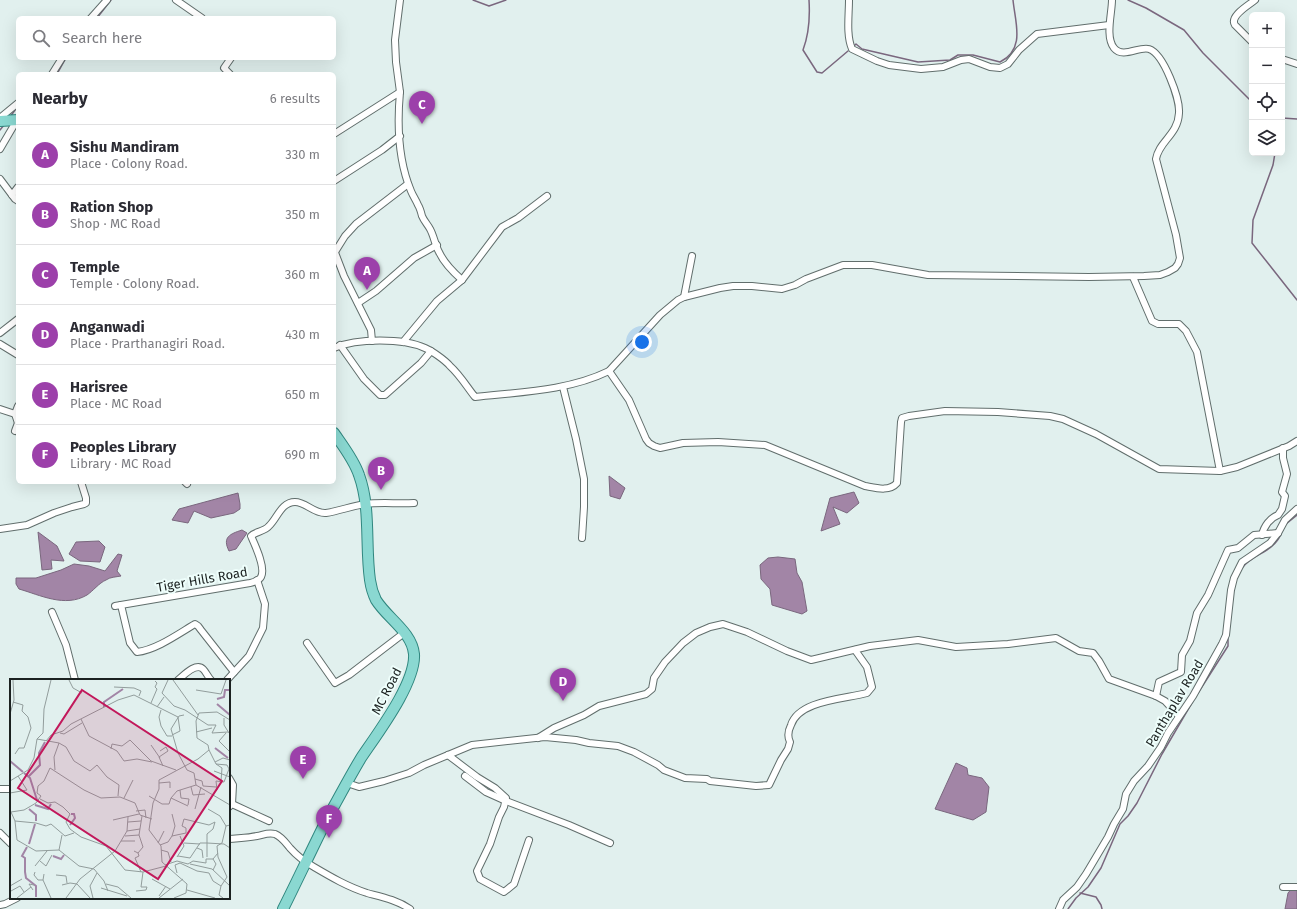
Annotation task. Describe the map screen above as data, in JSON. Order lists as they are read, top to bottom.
{
  "streets": {
    "main road": ["MC Road"],
    "street": ["Tiger Hills Road", "Panthaplav Road"]
  },
  "crossings": [
    ["Tiger Hills Road", "MC Road"]
  ],
  "page": {
    "map_buttons": ["+", "−"],
    "search": "Search here",
    "heading": ["Nearby", "6 results"],
    "pins": [
      "C",
      "A",
      "B",
      "D",
      "E",
      "F"
    ],
    "list": [
      {
        "mark": "A",
        "name": "Sishu Mandiram",
        "note": "Place · Colony Road.",
        "value": "330 m"
      },
      {
        "mark": "B",
        "name": "Ration Shop",
        "note": "Shop · MC Road",
        "value": "350 m"
      },
      {
        "mark": "C",
        "name": "Temple",
        "note": "Temple · Colony Road.",
        "value": "360 m"
      },
      {
        "mark": "D",
        "name": "Anganwadi",
        "note": "Place · Prarthanagiri Road.",
        "value": "430 m"
      },
      {
        "mark": "E",
        "name": "Harisree",
        "note": "Place · MC Road",
        "value": "650 m"
      },
      {
        "mark": "F",
        "name": "Peoples Library",
        "note": "Library · MC Road",
        "value": "690 m"
      }
    ]
  }
}
